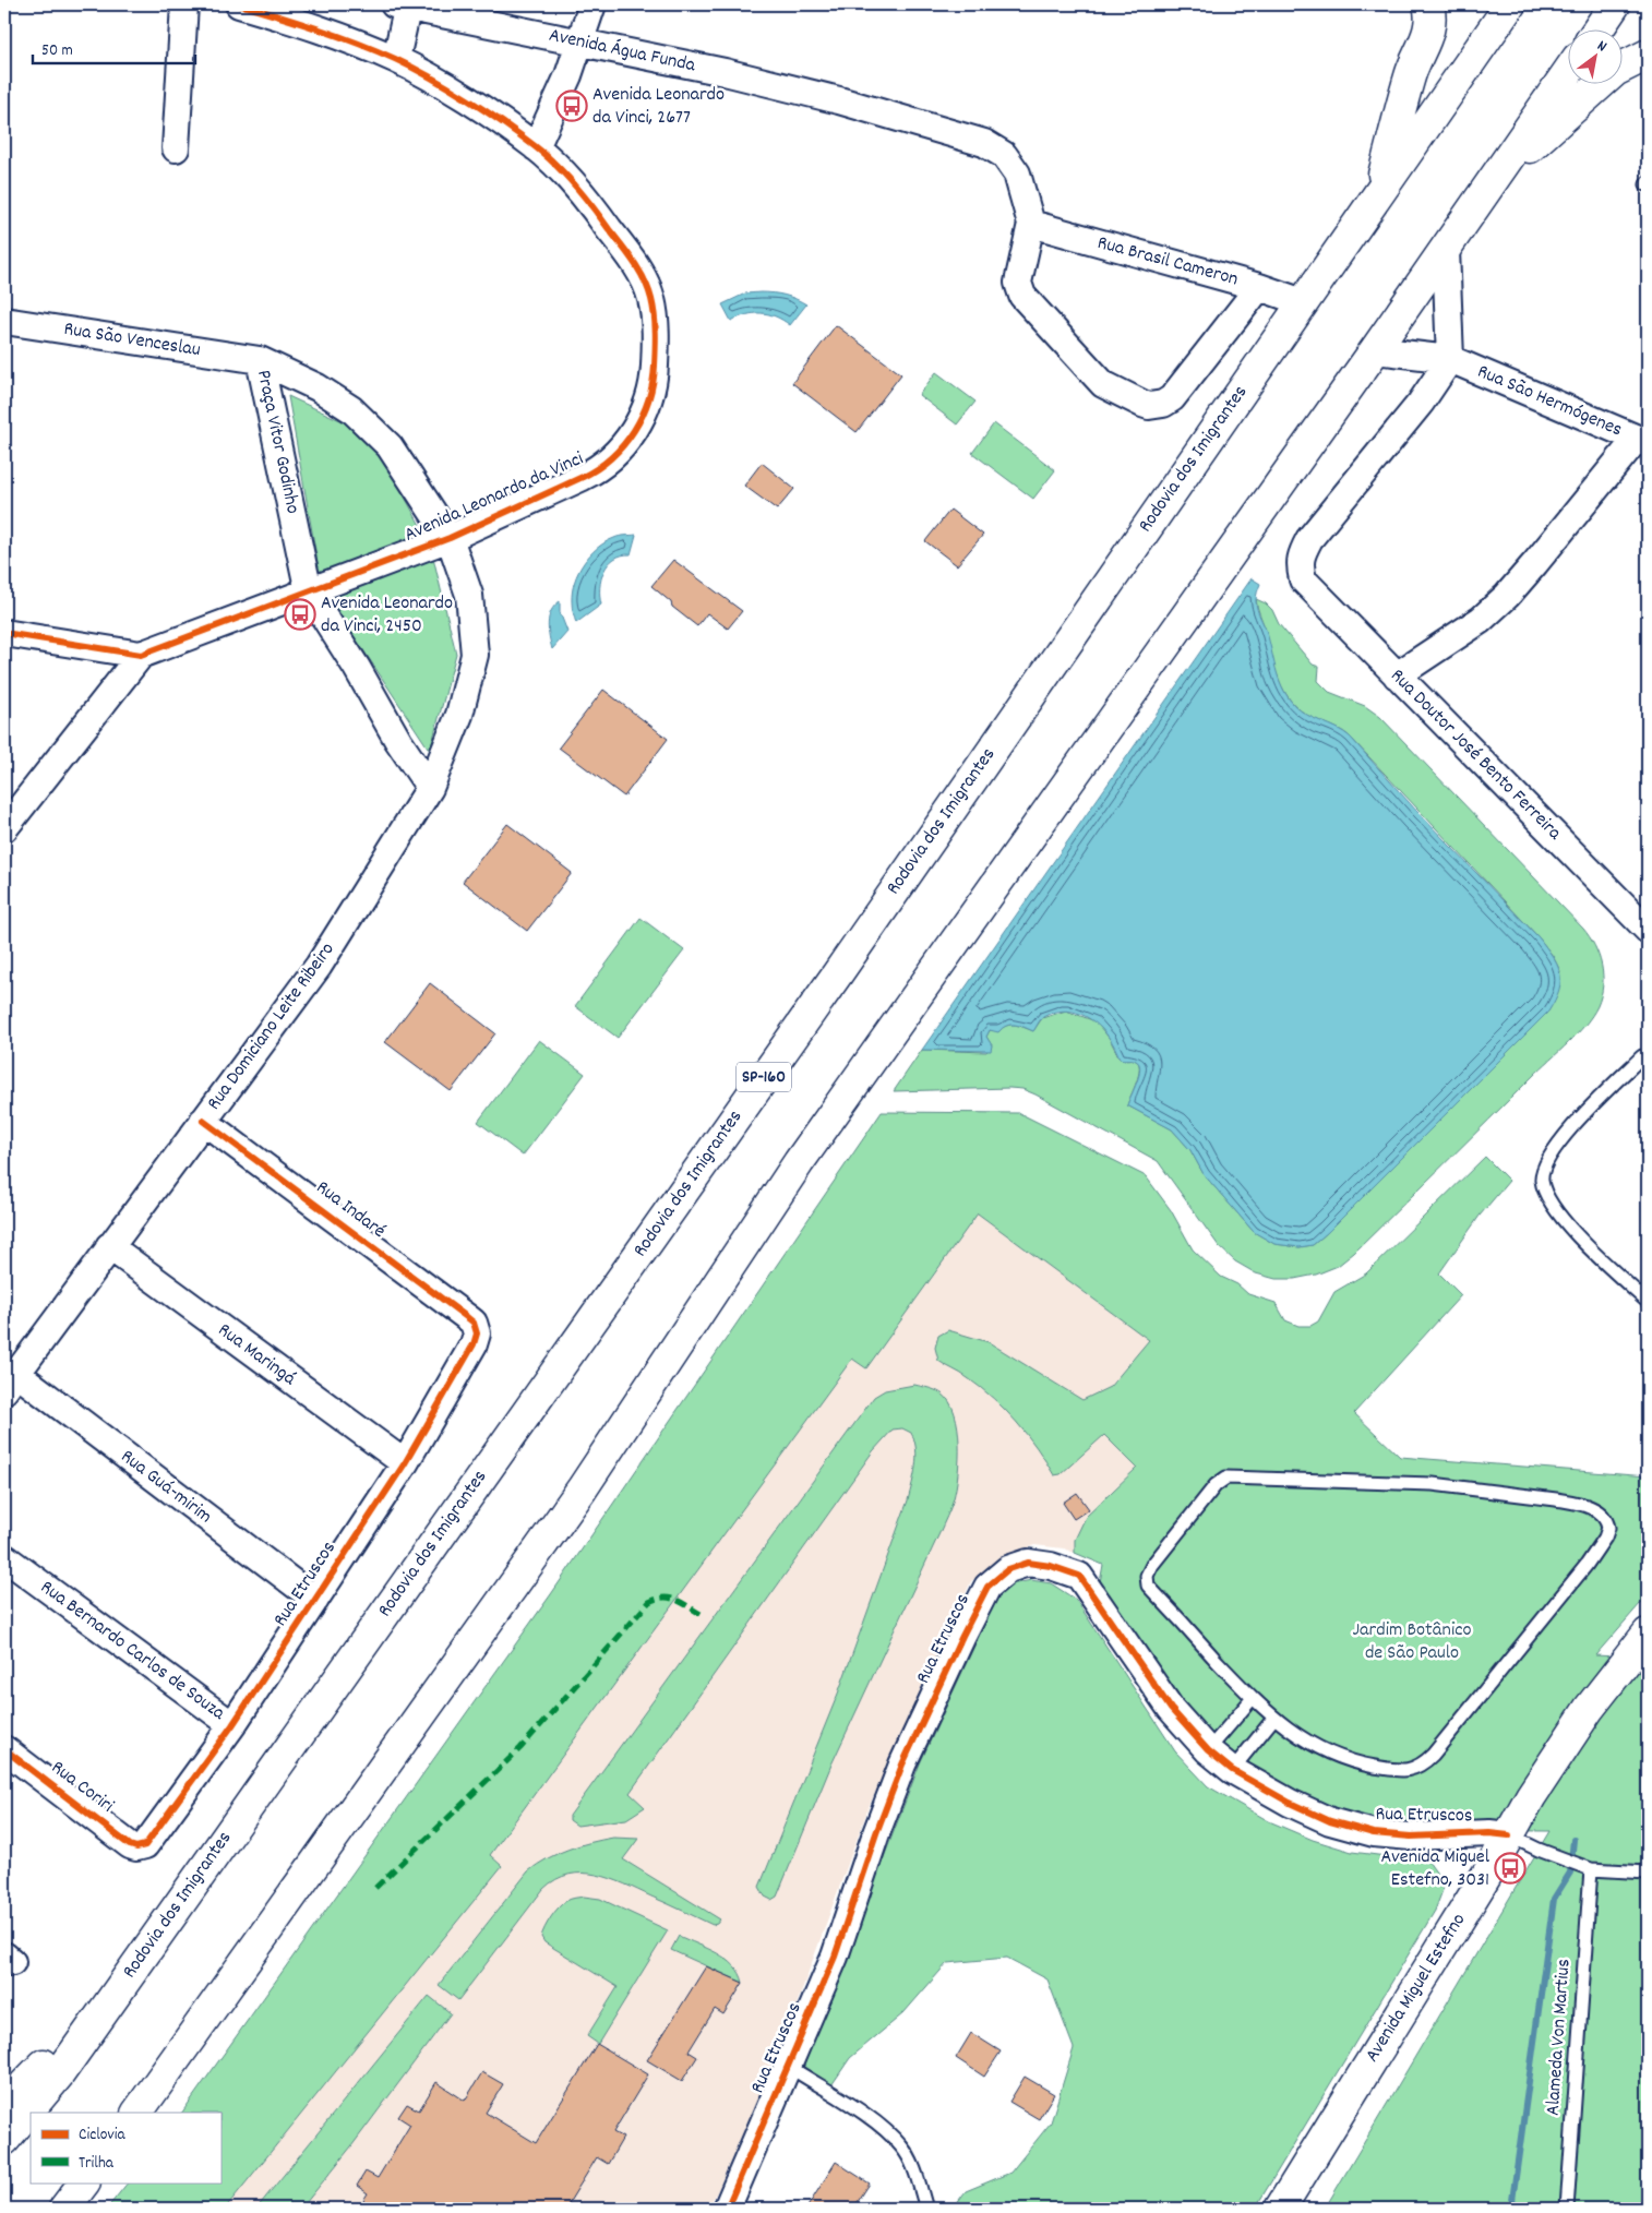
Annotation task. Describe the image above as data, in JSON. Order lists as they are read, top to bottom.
{
  "streets": {
    "main road": ["Rodovia dos Imigrantes", "SP-160", "Avenida Miguel Estefno"],
    "street": [
      "Avenida Água Funda",
      "Rua Brasil Cameron",
      "Rua São Venceslau",
      "Rua São Hermógenes",
      "Praça Vitor Godinho",
      "Avenida Leonardo da Vinci",
      "Rua Doutor José Bento Ferreira",
      "Rua Domiciano Leite Ribeiro",
      "Rua Indaré",
      "Rua Maringá",
      "Rua Guá-mirim",
      "Rua Etruscos",
      "Rua Bernardo Carlos de Souza",
      "Rua Coriri"
    ],
    "lane": ["Alameda Von Martius"]
  },
  "crossings": [
    ["Avenida Água Funda", "Rua Brasil Cameron"],
    ["Rua Brasil Cameron", "Rodovia dos Imigrantes"],
    ["Rua São Venceslau", "Praça Vitor Godinho"],
    ["Rua São Hermógenes", "Rua Doutor José Bento Ferreira"],
    ["Praça Vitor Godinho", "Avenida Leonardo da Vinci"],
    ["Praça Vitor Godinho", "Rua Domiciano Leite Ribeiro"],
    ["Rua Domiciano Leite Ribeiro", "Rua Indaré"],
    ["Rua Domiciano Leite Ribeiro", "Rua Maringá"],
    ["Rua Domiciano Leite Ribeiro", "Rua Guá-mirim"],
    ["Rua Indaré", "Rua Etruscos"],
    ["Rua Maringá", "Rua Etruscos"],
    ["Rua Guá-mirim", "Rua Etruscos"],
    ["Rua Etruscos", "Rua Bernardo Carlos de Souza"],
    ["Rua Etruscos", "Rua Coriri"],
    ["Rua Etruscos", "Avenida Miguel Estefno"]
  ],
  "parks": ["Jardim Botânico de São Paulo"],
  "places": {
    "bus stop": ["Avenida Leonardo da Vinci, 2677", "Avenida Leonardo da Vinci, 2450", "Avenida Miguel Estefno, 3031"]
  },
  "legend": ["Ciclovia", "Trilha"],
  "scale_bar": "50 m",
  "north": "top right"
}
